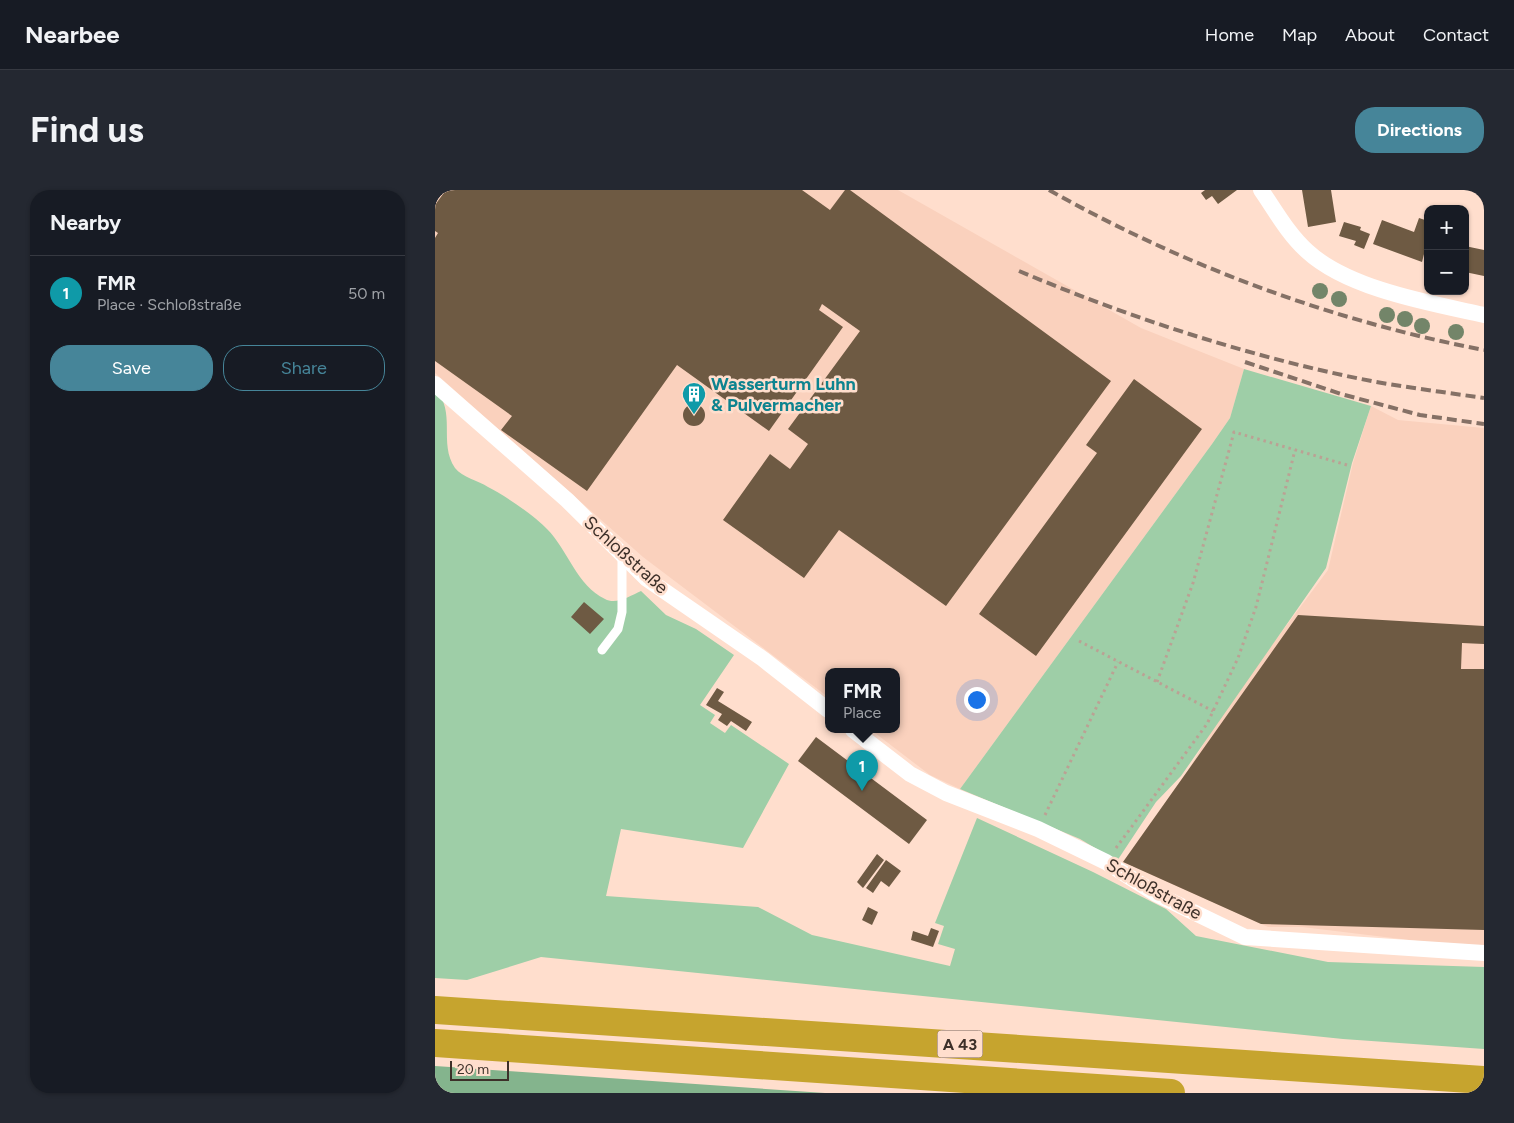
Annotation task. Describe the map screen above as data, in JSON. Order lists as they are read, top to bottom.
{
  "streets": {
    "highway": ["A 43"],
    "street": ["Schloßstraße"]
  },
  "places": {
    "building": ["Wasserturm Luhn & Pulvermacher"]
  },
  "scale_bar": "20 m",
  "page": {
    "header": "Nearbee",
    "nav": [
      "Home",
      "Map",
      "About",
      "Contact"
    ],
    "buttons": [
      "Directions",
      ["Save", "Share"]
    ],
    "title": "Find us",
    "heading": "Nearby",
    "map_buttons": ["+", "−"],
    "list": [
      {
        "mark": "1",
        "name": "FMR",
        "note": "Place · Schloßstraße",
        "value": "50 m"
      }
    ],
    "popup": ["FMR", "Place"],
    "pins": "1",
    "scale": "20 m"
  }
}
